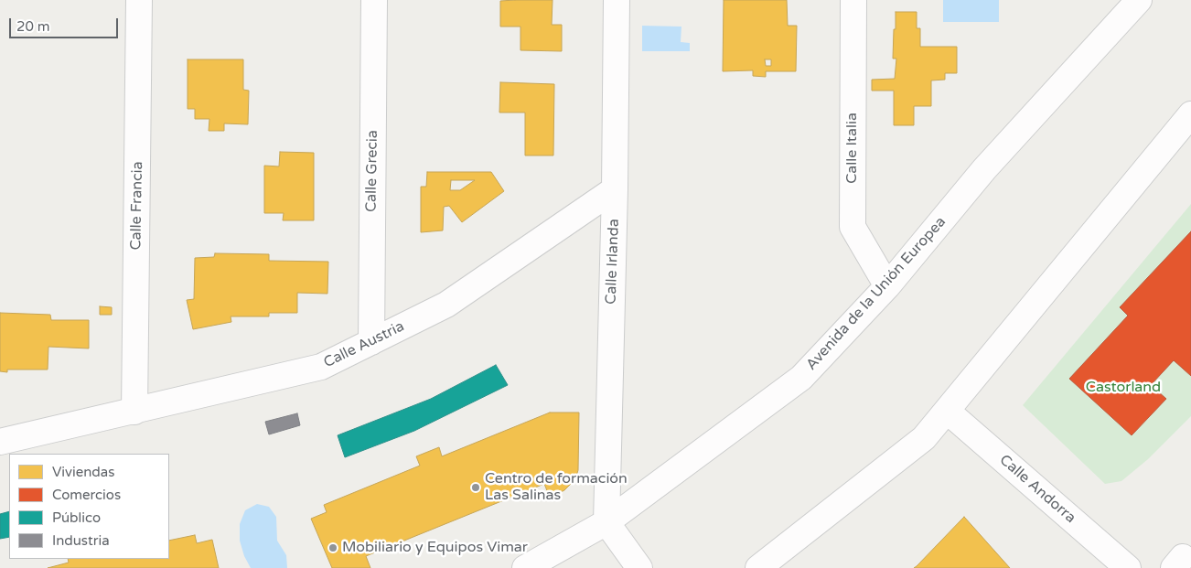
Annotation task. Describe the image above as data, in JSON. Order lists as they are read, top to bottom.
{
  "streets": {
    "street": [
      "Calle Italia",
      "Calle Grecia",
      "Calle Francia",
      "Calle Irlanda",
      "Avenida de la Unión Europea",
      "Calle Austria",
      "Calle Andorra"
    ]
  },
  "crossings": [
    ["Calle Italia", "Avenida de la Unión Europea"],
    ["Calle Grecia", "Calle Austria"],
    ["Calle Francia", "Calle Austria"],
    ["Calle Irlanda", "Avenida de la Unión Europea"],
    ["Calle Irlanda", "Calle Austria"]
  ],
  "parks": ["Castorland"],
  "places": ["Centro de formación Las Salinas", "Mobiliario y Equipos Vimar"],
  "legend": [
    "Viviendas",
    "Comercios",
    "Público",
    "Industria"
  ],
  "scale_bar": "20 m"
}
